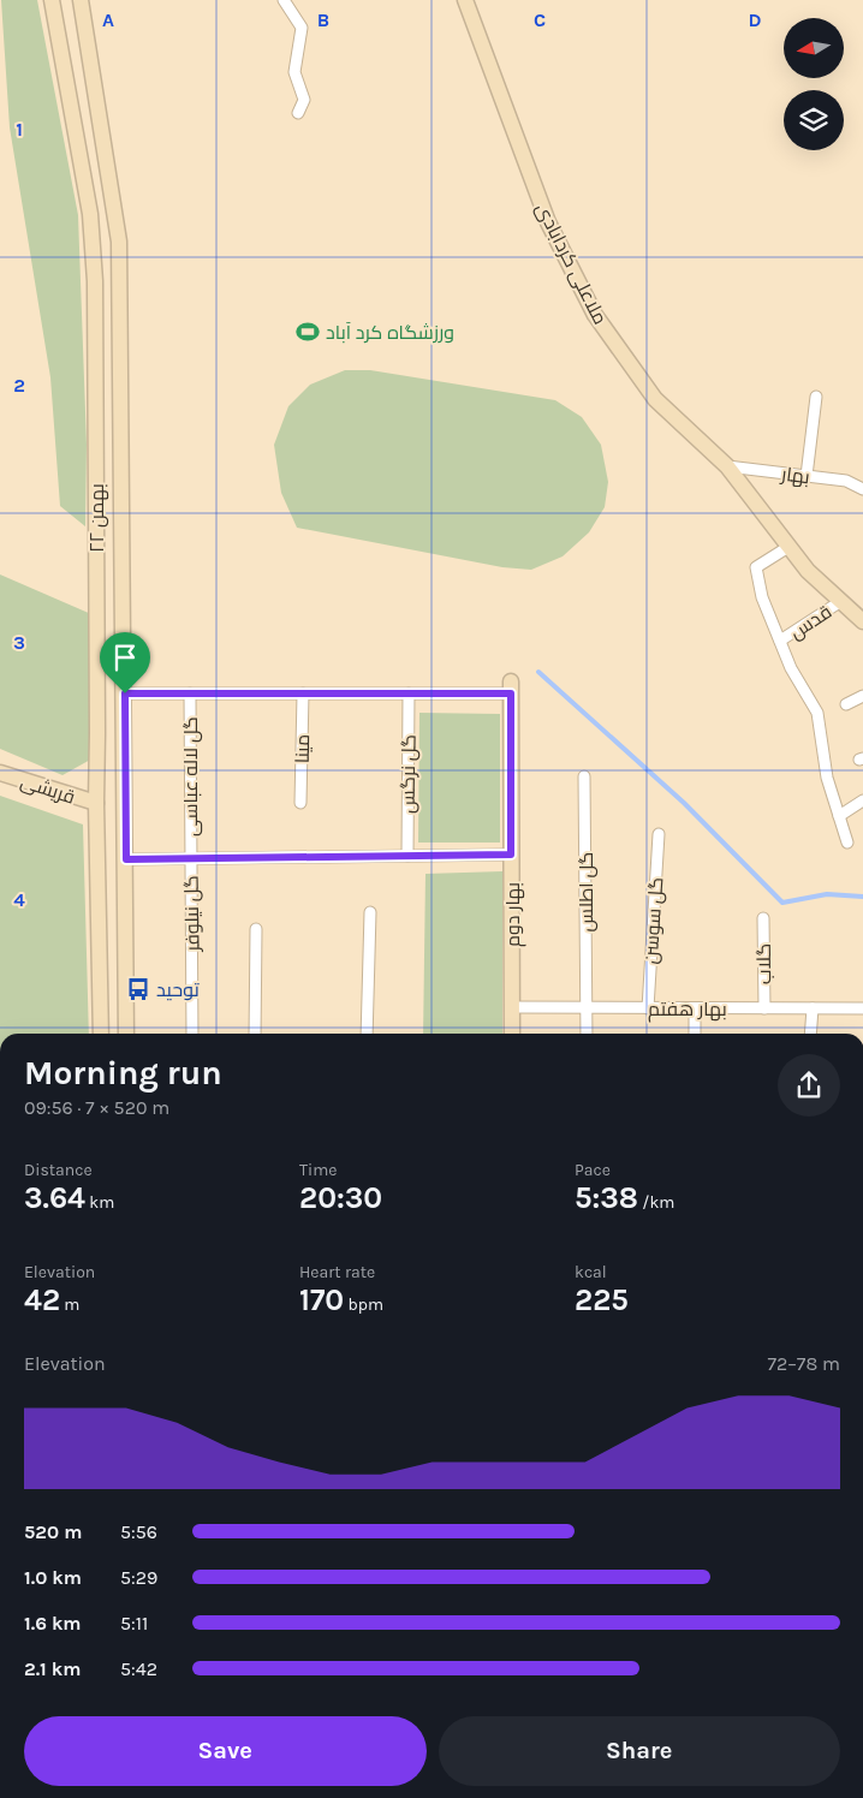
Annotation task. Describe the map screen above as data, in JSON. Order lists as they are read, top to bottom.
{
  "streets": {
    "main road": [
      "ملاعلی کردابادی",
      "۲۲ بهمن",
      "قریشی",
      "بهار دوم"
    ],
    "street": [
      "بهار",
      "قدس",
      "مینا",
      "گل نرگس",
      "گل لاله عباسی",
      "گل اطلس",
      "گل نیلوفر",
      "گل سوسن",
      "گلاب",
      "بهار هفتم"
    ]
  },
  "crossings": [
    ["ملاعلی کردابادی", "بهار"],
    ["ملاعلی کردابادی", "قدس"],
    ["۲۲ بهمن", "قریشی"],
    ["گل لاله عباسی", "گل نیلوفر"],
    ["گل اطلس", "بهار هفتم"],
    ["بهار دوم", "بهار هفتم"],
    ["گل سوسن", "بهار هفتم"],
    ["گلاب", "بهار هفتم"]
  ],
  "places": {
    "sports": ["ورزشگاه کرد آباد"],
    "bus stop": ["توحید"]
  },
  "north": "left",
  "page": {
    "heading": ["Morning run", "09:56 · 7 × 520 m"],
    "stats": [
      ["Distance", "3.64 km"],
      ["Time", "20:30"],
      ["Pace", "5:38 /km"],
      ["Elevation", "42 m"],
      ["Heart rate", "170 bpm"],
      ["kcal", "225"]
    ],
    "chart": ["Elevation", "72–78 m"],
    "list": [
      {
        "name": "520 m",
        "note": "5:56"
      },
      {
        "name": "1.0 km",
        "note": "5:29"
      },
      {
        "name": "1.6 km",
        "note": "5:11"
      },
      {
        "name": "2.1 km",
        "note": "5:42"
      }
    ],
    "buttons": ["Save", "Share"]
  },
  "grid": {
    "columns": [
      "A",
      "B",
      "C",
      "D"
    ],
    "rows": [
      "1",
      "2",
      "3",
      "4"
    ]
  }
}
